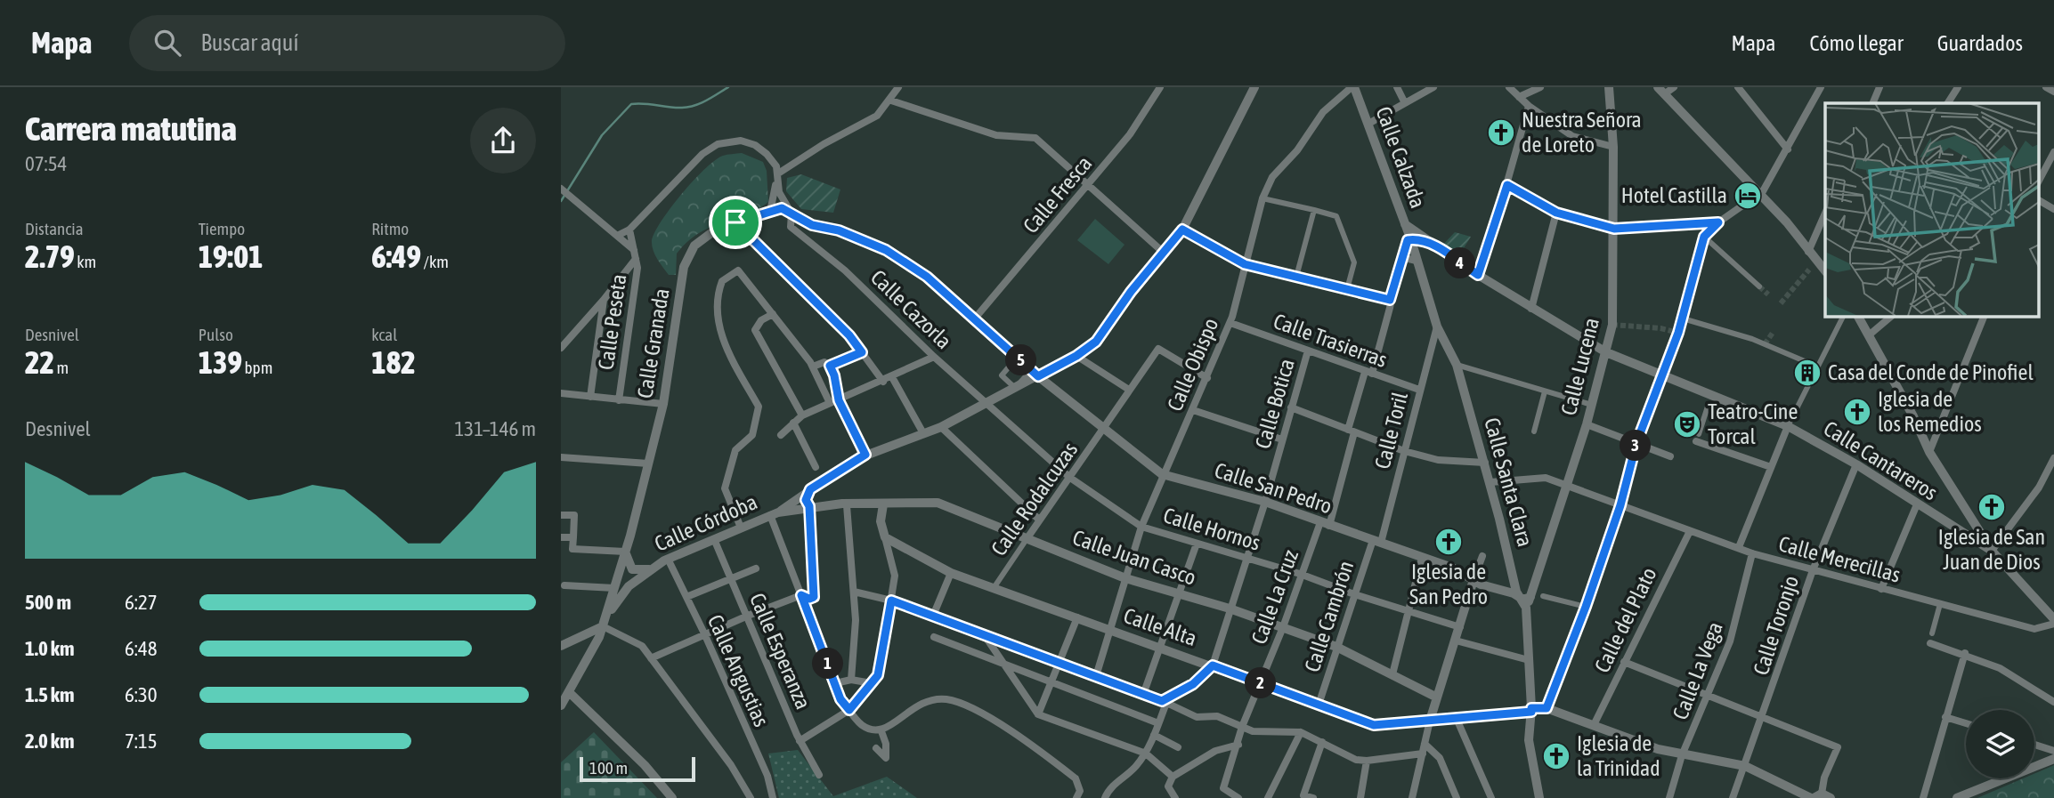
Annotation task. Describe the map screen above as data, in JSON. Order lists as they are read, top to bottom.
{
  "streets": {
    "street": [
      "Calle Calzada",
      "Calle Fresca",
      "Calle Cazorla",
      "Calle Peseta",
      "Calle Trasierras",
      "Calle Granada",
      "Calle Obispo",
      "Calle Lucena",
      "Calle Botica",
      "Calle Toril",
      "Calle Cantareros",
      "Calle Santa Clara",
      "Calle San Pedro",
      "Calle Rodalcuzas",
      "Calle Córdoba",
      "Calle Hornos",
      "Calle Juan Casco",
      "Calle Merecillas",
      "Calle La Cruz",
      "Calle Cambrón",
      "Calle del Plato",
      "Calle Toronjo",
      "Calle Alta",
      "Calle Esperanza",
      "Calle Angustias",
      "Calle La Vega"
    ]
  },
  "crossings": [
    ["Calle Calzada", "Calle Obispo"],
    ["Calle Calzada", "Calle Toril"],
    ["Calle Calzada", "Calle Cantareros"],
    ["Calle Calzada", "Calle Santa Clara"],
    ["Calle Calzada", "Calle La Cruz"],
    ["Calle Fresca", "Calle San Pedro"],
    ["Calle Cazorla", "Calle Granada"],
    ["Calle Cazorla", "Calle San Pedro"],
    ["Calle Cazorla", "Calle Hornos"],
    ["Calle Trasierras", "Calle Obispo"],
    ["Calle Trasierras", "Calle Botica"],
    ["Calle Trasierras", "Calle Toril"],
    ["Calle Trasierras", "Calle La Cruz"],
    ["Calle Granada", "Calle San Pedro"],
    ["Calle Granada", "Calle Córdoba"],
    ["Calle Obispo", "Calle San Pedro"],
    ["Calle Obispo", "Calle Rodalcuzas"],
    ["Calle Obispo", "Calle Hornos"],
    ["Calle Obispo", "Calle Juan Casco"],
    ["Calle Obispo", "Calle Alta"],
    ["Calle Lucena", "Calle Cantareros"],
    ["Calle Lucena", "Calle Santa Clara"],
    ["Calle Lucena", "Calle Merecillas"],
    ["Calle Botica", "Calle San Pedro"],
    ["Calle Botica", "Calle Hornos"],
    ["Calle Botica", "Calle Juan Casco"],
    ["Calle Botica", "Calle Alta"],
    ["Calle Toril", "Calle Santa Clara"],
    ["Calle Toril", "Calle San Pedro"],
    ["Calle Toril", "Calle Cambrón"],
    ["Calle Cantareros", "Calle Toronjo"],
    ["Calle Santa Clara", "Calle San Pedro"],
    ["Calle Santa Clara", "Calle Merecillas"],
    ["Calle San Pedro", "Calle Rodalcuzas"],
    ["Calle San Pedro", "Calle La Cruz"],
    ["Calle San Pedro", "Calle Cambrón"],
    ["Calle Rodalcuzas", "Calle Hornos"],
    ["Calle Rodalcuzas", "Calle Juan Casco"],
    ["Calle Rodalcuzas", "Calle Alta"],
    ["Calle Córdoba", "Calle Juan Casco"],
    ["Calle Córdoba", "Calle Esperanza"],
    ["Calle Córdoba", "Calle Angustias"],
    ["Calle Hornos", "Calle La Cruz"],
    ["Calle Hornos", "Calle Cambrón"],
    ["Calle Juan Casco", "Calle La Cruz"],
    ["Calle Juan Casco", "Calle Cambrón"],
    ["Calle Merecillas", "Calle del Plato"],
    ["Calle Merecillas", "Calle Toronjo"],
    ["Calle Merecillas", "Calle La Vega"],
    ["Calle La Cruz", "Calle Alta"],
    ["Calle Cambrón", "Calle Alta"],
    ["Calle del Plato", "Calle Alta"],
    ["Calle Toronjo", "Calle Alta"],
    ["Calle Alta", "Calle La Vega"]
  ],
  "places": {
    "church": [
      "Nuestra Señora de Loreto",
      "Iglesia de los Remedios",
      "Iglesia de San Juan de Dios",
      "Iglesia de San Pedro",
      "Iglesia de la Trinidad"
    ],
    "hotel": ["Hotel Castilla"],
    "building": ["Casa del Conde de Pinofiel"],
    "theatre": ["Teatro-Cine Torcal"]
  },
  "scale_bar": "100 m",
  "page": {
    "header": "Mapa",
    "search": "Buscar aquí",
    "nav": ["Mapa", "Cómo llegar", "Guardados"],
    "heading": ["Carrera matutina", "07:54"],
    "stats": [
      ["Distancia", "2.79 km"],
      ["Tiempo", "19:01"],
      ["Ritmo", "6:49 /km"],
      ["Desnivel", "22 m"],
      ["Pulso", "139 bpm"],
      ["kcal", "182"]
    ],
    "pins": [
      "4",
      "5",
      "3",
      "1",
      "2"
    ],
    "chart": ["Desnivel", "131–146 m"],
    "list": [
      {
        "name": "500 m",
        "note": "6:27"
      },
      {
        "name": "1.0 km",
        "note": "6:48"
      },
      {
        "name": "1.5 km",
        "note": "6:30"
      },
      {
        "name": "2.0 km",
        "note": "7:15"
      }
    ],
    "scale": "100 m"
  }
}
